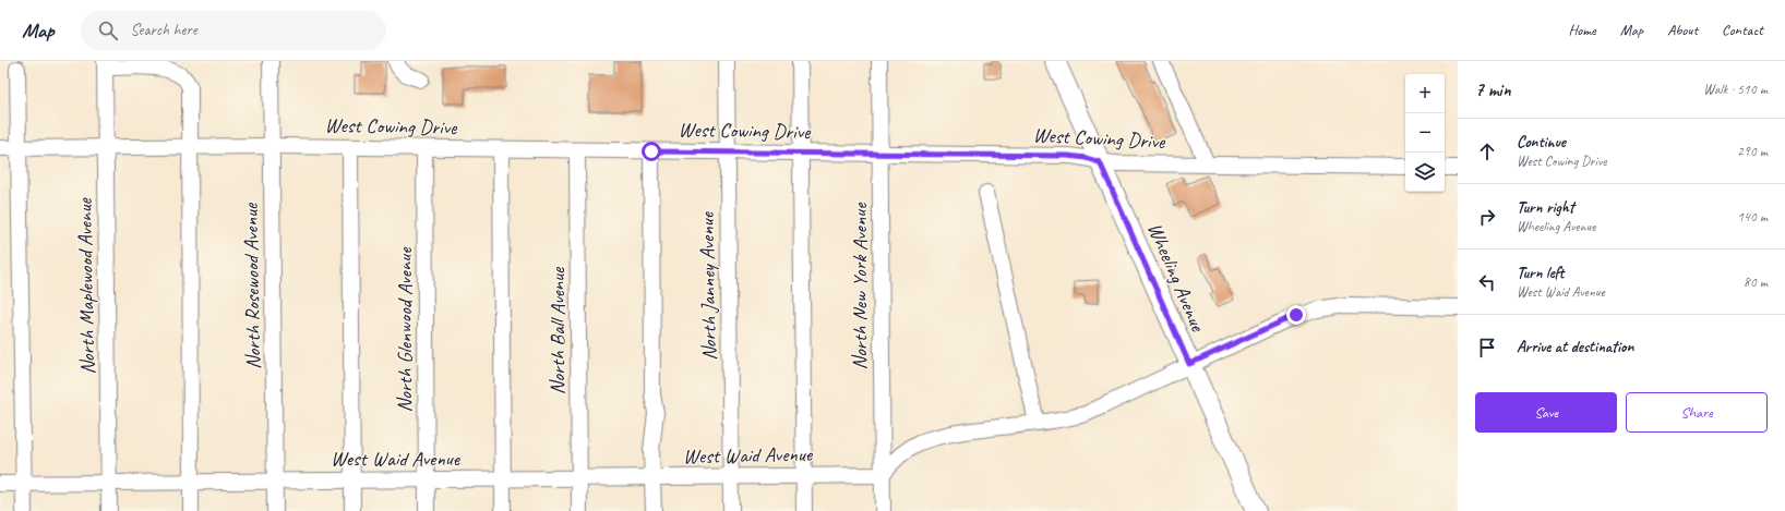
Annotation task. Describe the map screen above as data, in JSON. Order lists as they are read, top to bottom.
{
  "streets": {
    "main road": ["Wheeling Avenue"],
    "street": [
      "West Cowing Drive",
      "North Maplewood Avenue",
      "North Rosewood Avenue",
      "North Janney Avenue",
      "North New York Avenue",
      "North Glenwood Avenue",
      "North Ball Avenue",
      "West Waid Avenue"
    ]
  },
  "crossings": [
    ["West Cowing Drive", "Wheeling Avenue"],
    ["West Cowing Drive", "North Maplewood Avenue"],
    ["West Cowing Drive", "North Rosewood Avenue"],
    ["West Cowing Drive", "North Janney Avenue"],
    ["West Cowing Drive", "North New York Avenue"],
    ["West Cowing Drive", "North Glenwood Avenue"],
    ["West Cowing Drive", "North Ball Avenue"],
    ["North Maplewood Avenue", "West Waid Avenue"],
    ["North Rosewood Avenue", "West Waid Avenue"],
    ["North Janney Avenue", "West Waid Avenue"],
    ["North New York Avenue", "West Waid Avenue"],
    ["North Glenwood Avenue", "West Waid Avenue"],
    ["North Ball Avenue", "West Waid Avenue"]
  ],
  "page": {
    "header": "Map",
    "search": "Search here",
    "nav": [
      "Home",
      "Map",
      "About",
      "Contact"
    ],
    "heading": ["7 min", "Walk · 510 m"],
    "map_buttons": ["+", "−"],
    "list": [
      ["Continue", "West Cowing Drive", "290 m"],
      ["Turn right", "Wheeling Avenue", "140 m"],
      ["Turn left", "West Waid Avenue", "80 m"],
      "Arrive at destination"
    ],
    "buttons": ["Save", "Share"]
  }
}
